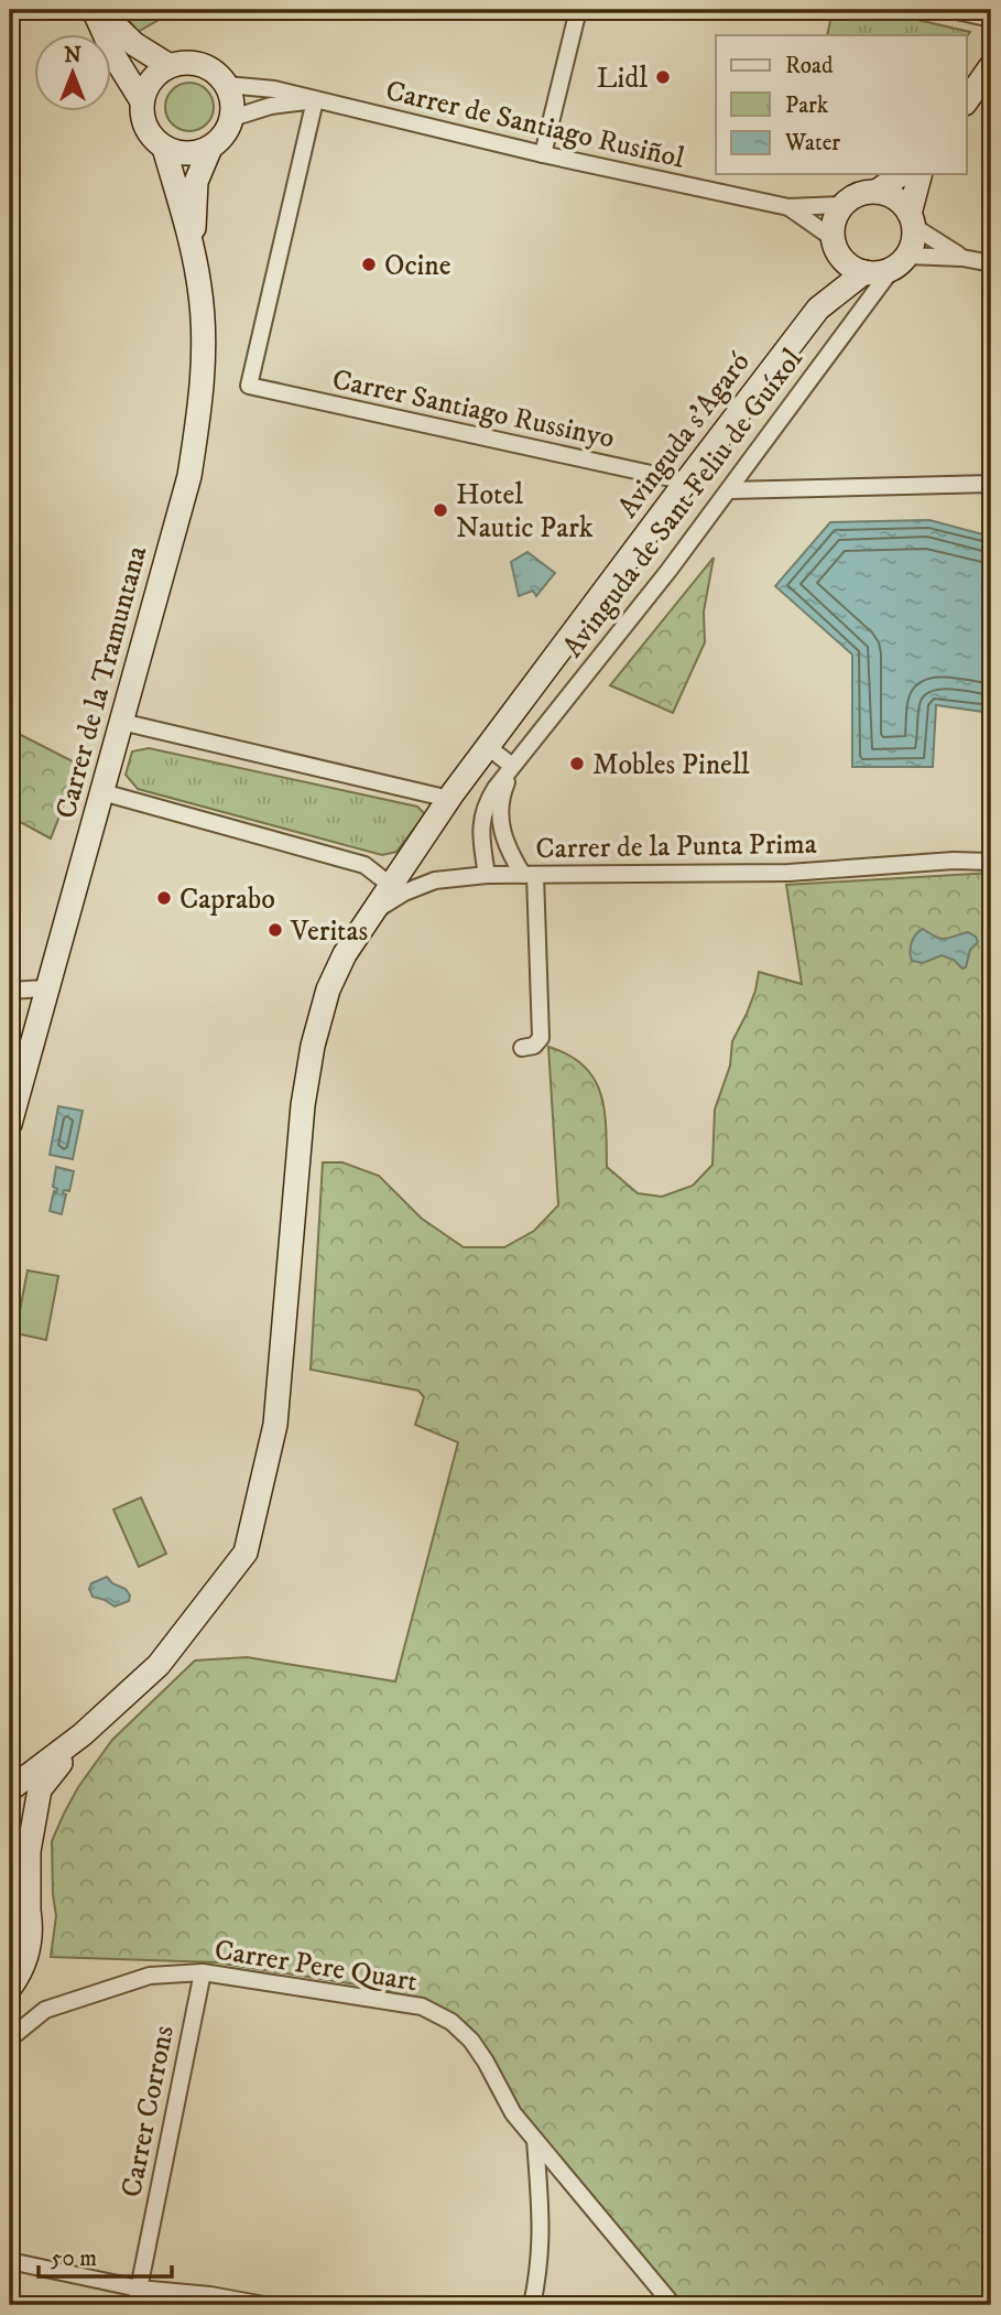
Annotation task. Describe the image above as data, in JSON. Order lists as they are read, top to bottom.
{
  "streets": {
    "main road": ["Avinguda s'Agaró", "Carrer de la Tramuntana"],
    "street": [
      "Carrer de Santiago Rusiñol",
      "Carrer Santiago Russinyo",
      "Avinguda de Sant Feliu de Guíxol",
      "Carrer de la Punta Prima",
      "Carrer Pere Quart",
      "Carrer Corrons"
    ]
  },
  "crossings": [
    ["Carrer de Santiago Rusiñol", "Carrer Santiago Russinyo"],
    ["Carrer de Santiago Rusiñol", "Avinguda de Sant Feliu de Guíxol"],
    ["Carrer de Santiago Rusiñol", "Carrer de la Tramuntana"],
    ["Carrer Santiago Russinyo", "Avinguda s'Agaró"],
    ["Avinguda s'Agaró", "Carrer de la Punta Prima"],
    ["Avinguda de Sant Feliu de Guíxol", "Carrer de la Punta Prima"],
    ["Carrer Pere Quart", "Carrer Corrons"]
  ],
  "places": [
    "Lidl",
    "Ocine",
    "Hotel Nautic Park",
    "Mobles Pinell",
    "Caprabo",
    "Veritas"
  ],
  "legend": ["Road", "Park", "Water"],
  "scale_bar": "50 m",
  "north": "top"
}
